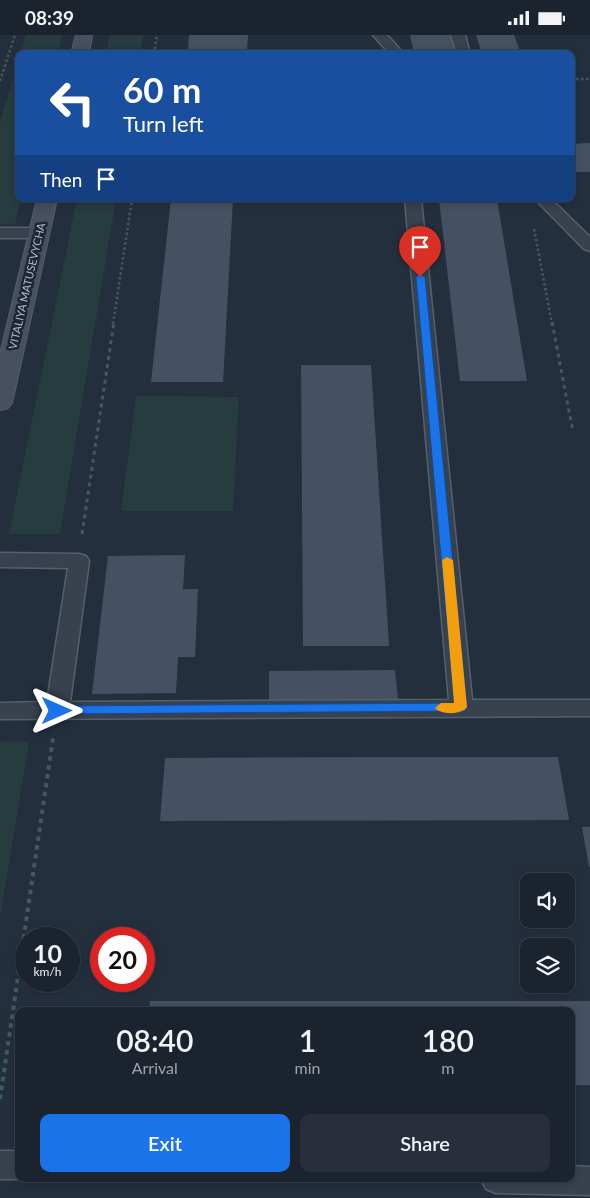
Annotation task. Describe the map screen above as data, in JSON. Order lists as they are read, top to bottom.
{
  "streets": {
    "street": ["VITALIYA MATUSEVYCHA"]
  },
  "page": {
    "status": "08:39",
    "turn": ["60 m", "Turn left"],
    "then": "Then",
    "speed": "10 km/h",
    "limit": "20",
    "eta": [
      "08:40",
      "Arrival",
      "1",
      "min",
      "180",
      "m"
    ],
    "buttons": ["Exit", "Share"]
  }
}
